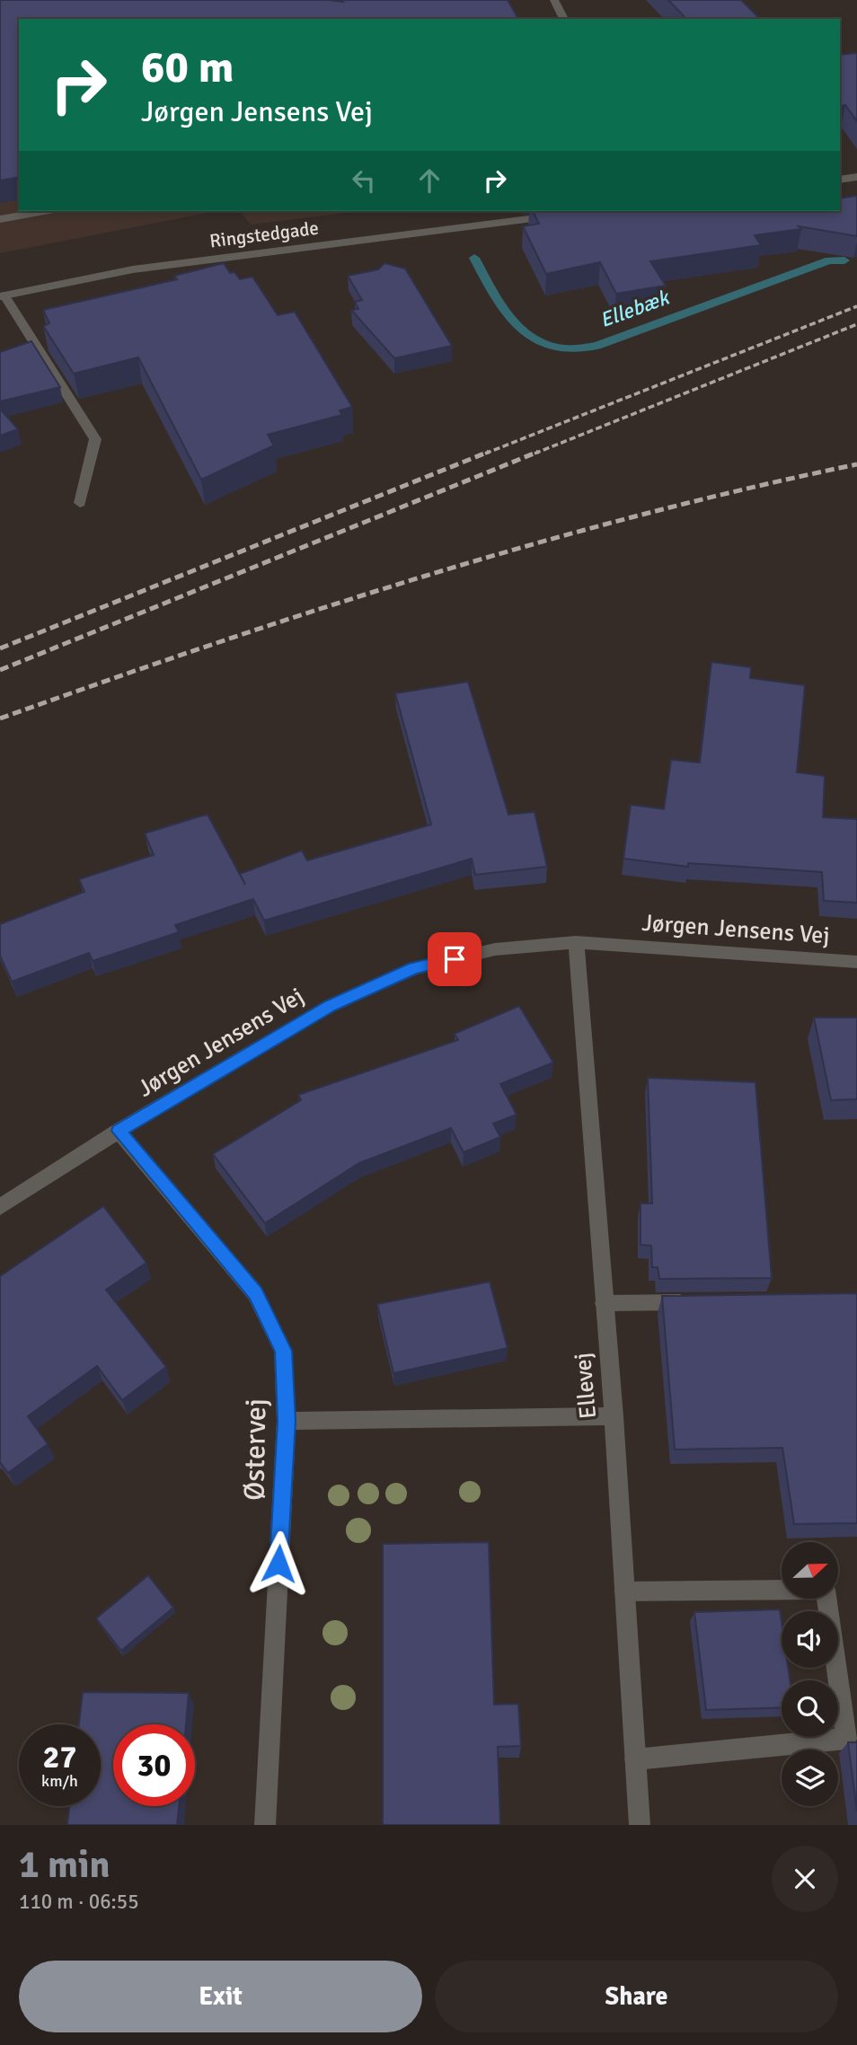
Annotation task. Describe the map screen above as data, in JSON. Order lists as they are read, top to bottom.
{
  "streets": {
    "street": [
      "Ringstedgade",
      "Jørgen Jensens Vej",
      "Ellevej",
      "Østervej"
    ]
  },
  "crossings": [
    ["Jørgen Jensens Vej", "Ellevej"],
    ["Jørgen Jensens Vej", "Østervej"]
  ],
  "water": ["Ellebæk"],
  "north": "right",
  "page": {
    "turn": ["60 m", "Jørgen Jensens Vej"],
    "speed": "27 km/h",
    "limit": "30",
    "heading": ["1 min", "110 m · 06:55"],
    "buttons": ["Exit", "Share"]
  }
}
